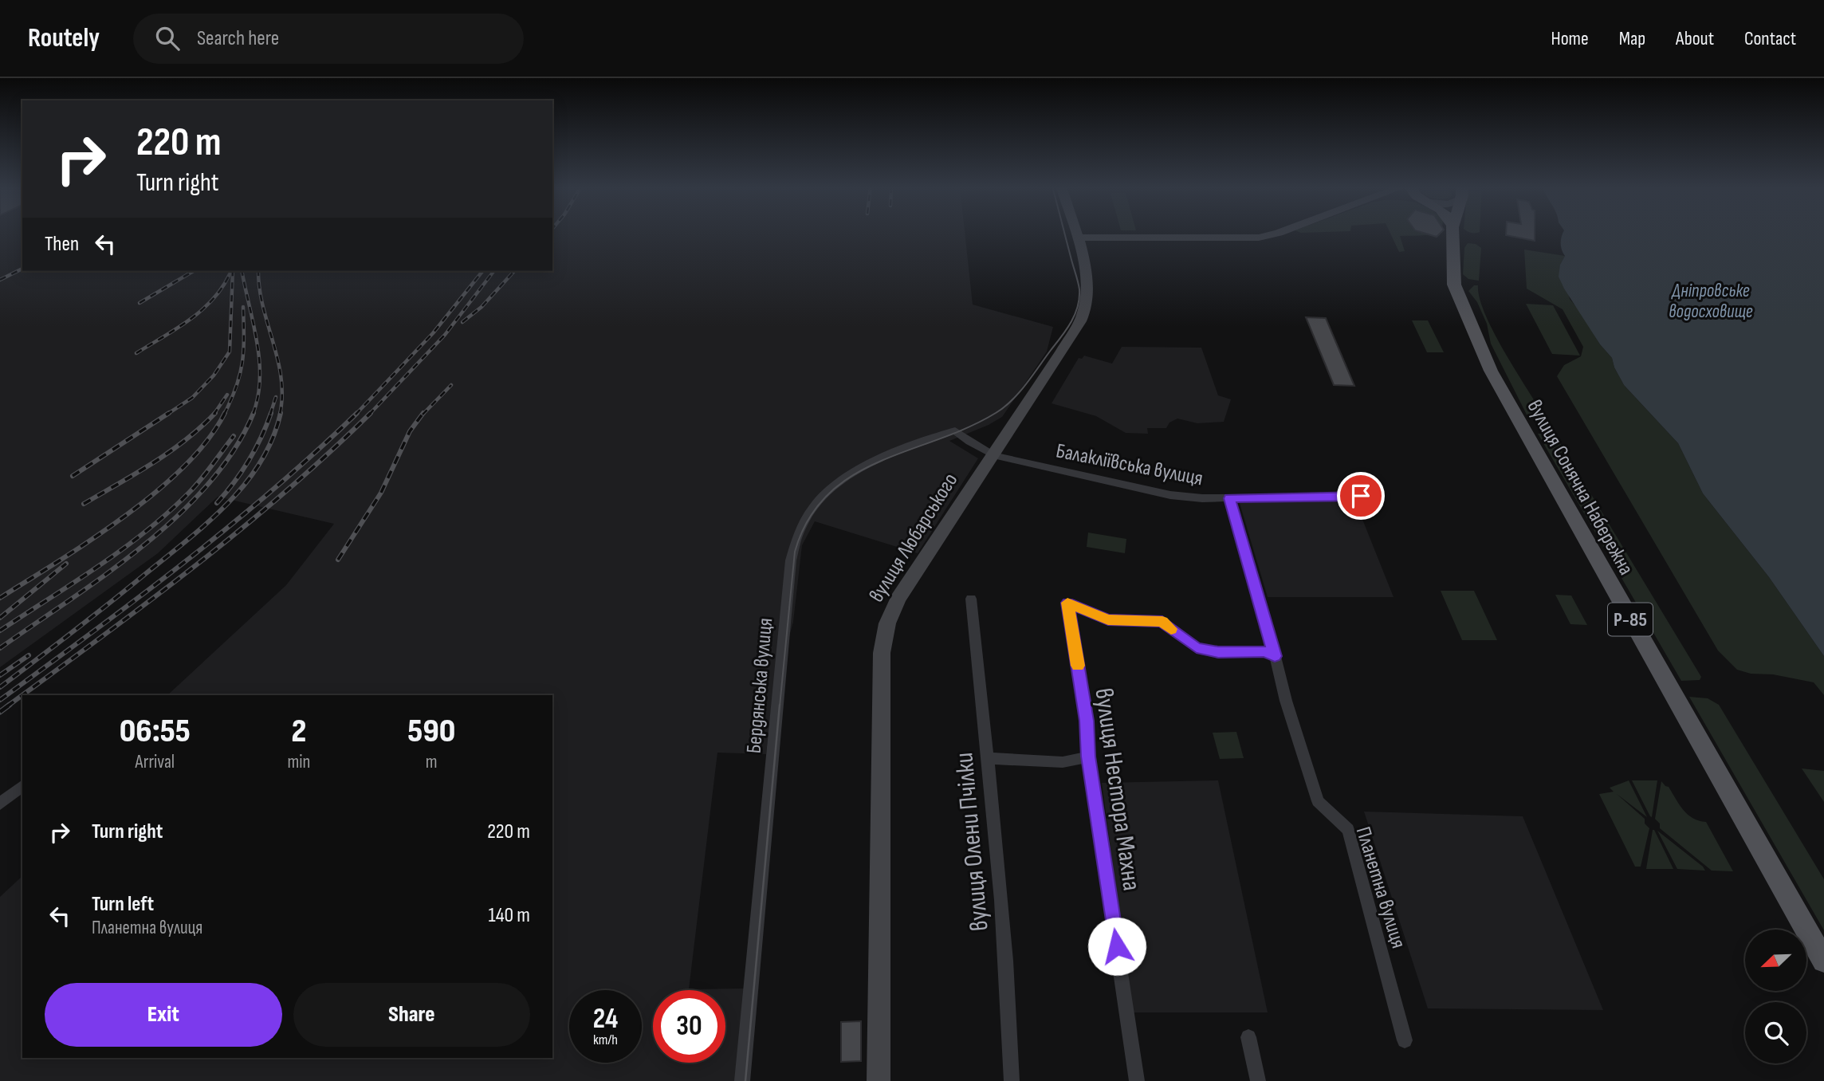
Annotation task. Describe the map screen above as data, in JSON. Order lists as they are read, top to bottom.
{
  "streets": {
    "main road": ["вулиця Сонячна Набережна", "вулиця Любарського", "Р-85"],
    "street": [
      "Балакліївська вулиця",
      "Бердянська вулиця",
      "вулиця Нестора Махна",
      "вулиця Олени Пчілки",
      "Планетна вулиця"
    ]
  },
  "crossings": [
    ["Балакліївська вулиця", "вулиця Любарського"],
    ["Балакліївська вулиця", "Бердянська вулиця"],
    ["Балакліївська вулиця", "Планетна вулиця"],
    ["вулиця Любарського", "Бердянська вулиця"],
    ["вулиця Нестора Махна", "Планетна вулиця"]
  ],
  "water": ["Дніпровське водосховище"],
  "north": "bottom left",
  "page": {
    "header": "Routely",
    "search": "Search here",
    "nav": [
      "Home",
      "Map",
      "About",
      "Contact"
    ],
    "turn": ["220 m", "Turn right"],
    "then": "Then",
    "eta": [
      "06:55",
      "Arrival",
      "2",
      "min",
      "590",
      "m"
    ],
    "list": [
      {
        "name": "Turn right",
        "value": "220 m"
      },
      {
        "name": "Turn left",
        "note": "Планетна вулиця",
        "value": "140 m"
      }
    ],
    "buttons": ["Exit", "Share"],
    "speed": "24 km/h",
    "limit": "30"
  }
}
